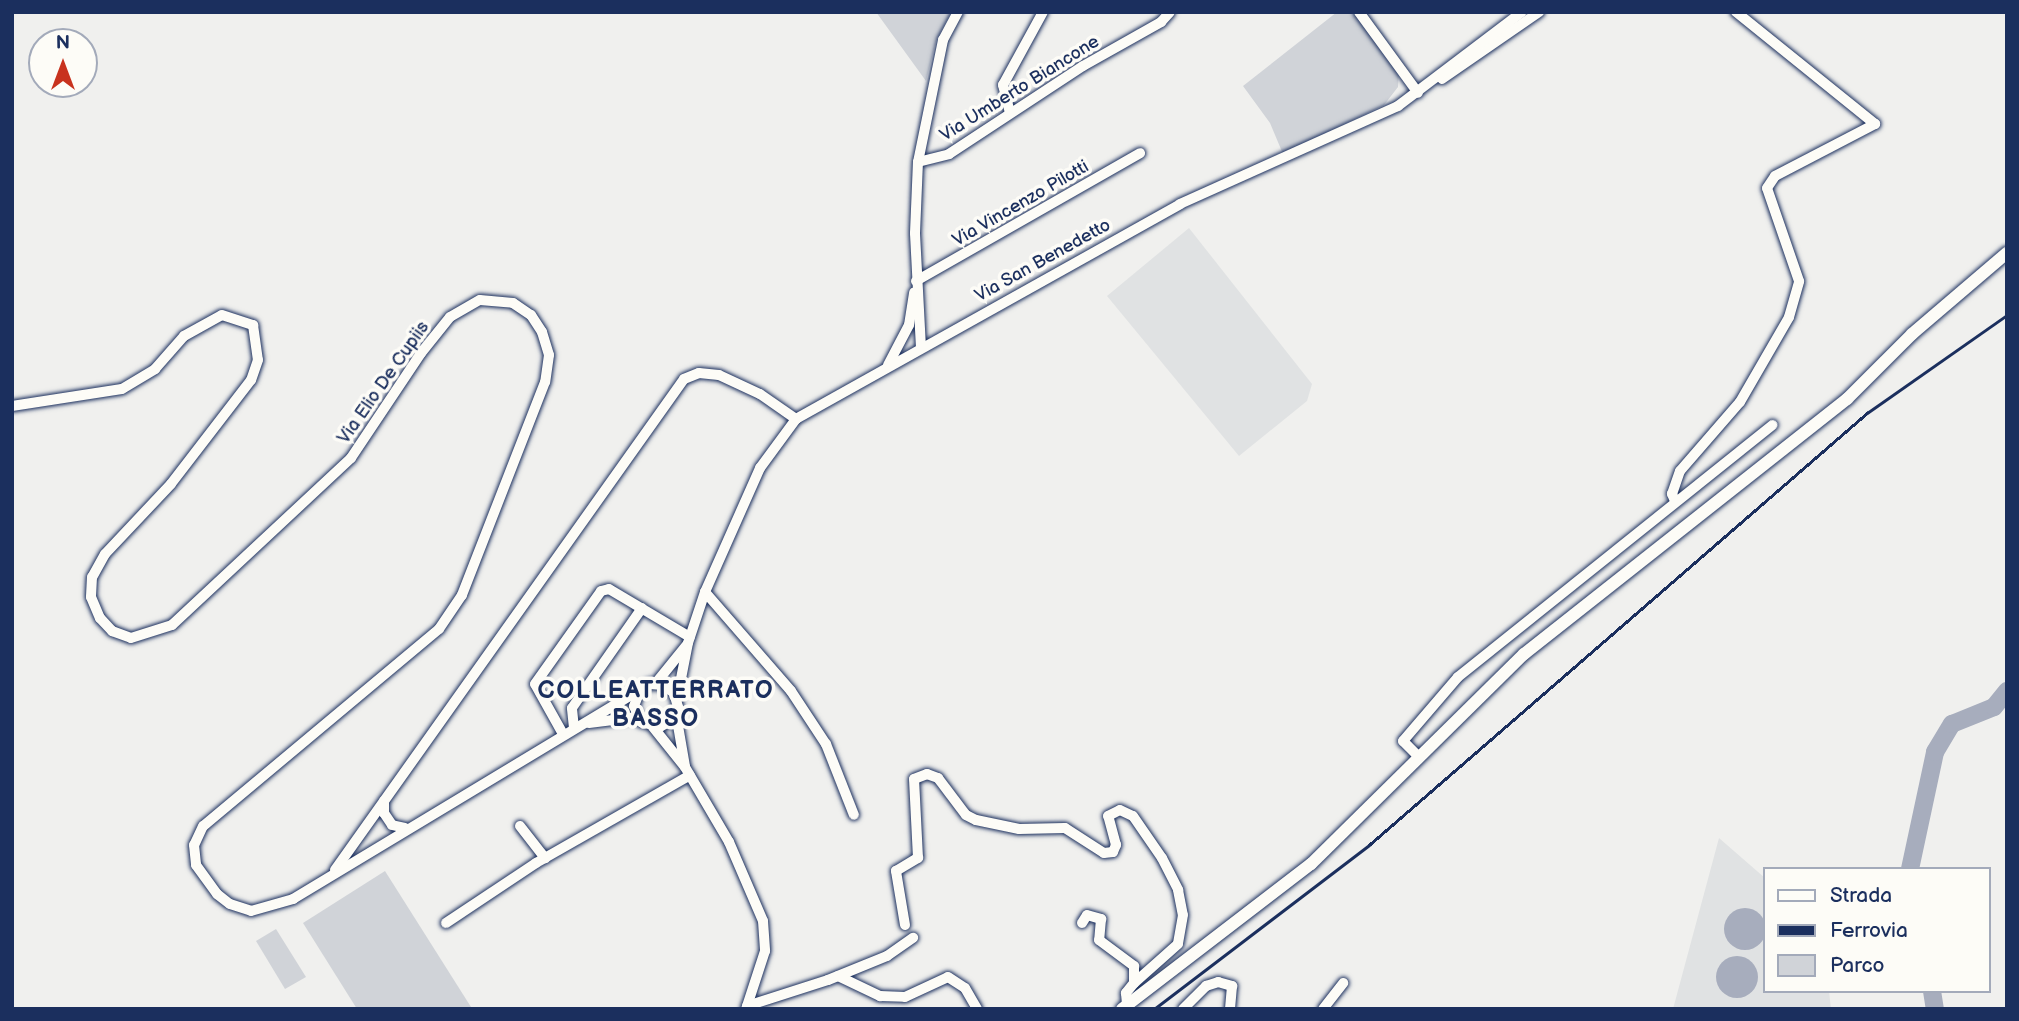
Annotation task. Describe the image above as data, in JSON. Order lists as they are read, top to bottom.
{
  "streets": {
    "street": [
      "Via Umberto Biancone",
      "Via Vincenzo Pilotti",
      "Via San Benedetto",
      "Via Elio De Cupiis"
    ]
  },
  "districts": ["COLLEATTERRATO BASSO"],
  "legend": ["Strada", "Ferrovia", "Parco"],
  "north": "top"
}
